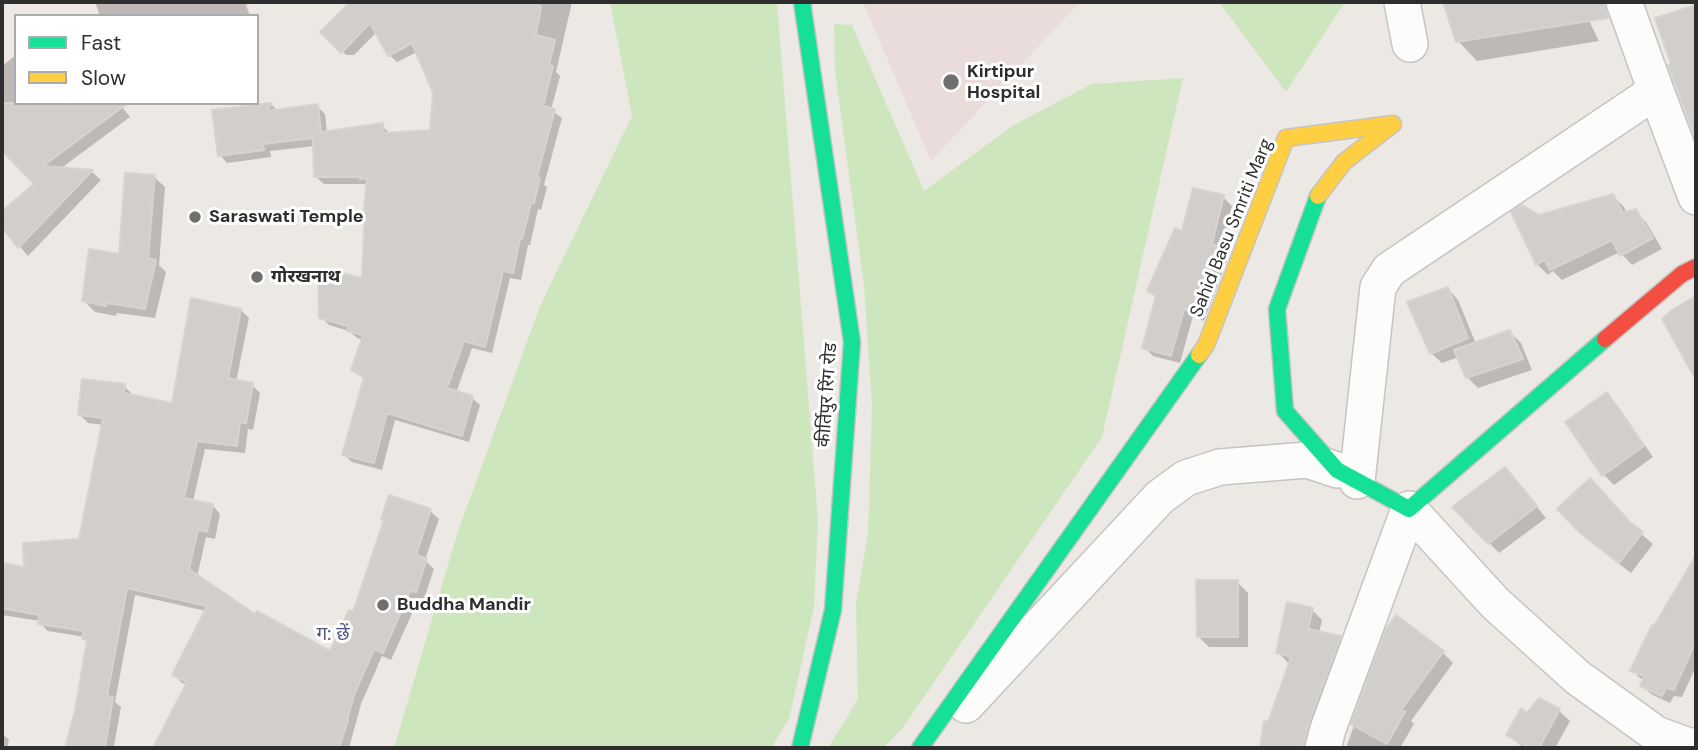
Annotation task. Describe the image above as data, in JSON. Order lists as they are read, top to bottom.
{
  "streets": {
    "street": ["Sahid Basu Smriti Marg", "कीर्तिपुर रिंग रोड"]
  },
  "districts": ["ग: छें"],
  "places": [
    "Kirtipur Hospital",
    "Saraswati Temple",
    "गोरखनाथ",
    "Buddha Mandir"
  ],
  "legend": ["Fast", "Slow"]
}
